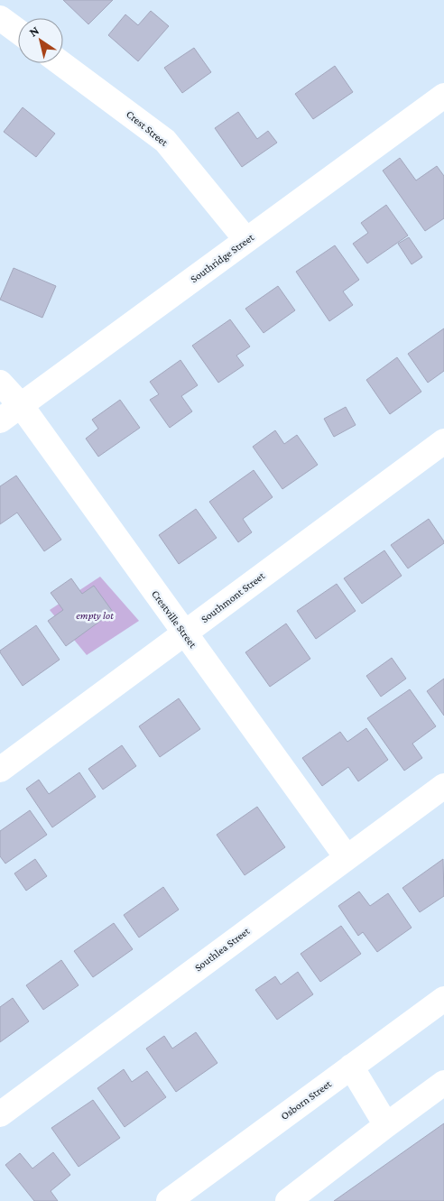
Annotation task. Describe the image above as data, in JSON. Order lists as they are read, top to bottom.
{
  "streets": {
    "street": [
      "Crest Street",
      "Southridge Street",
      "Southmont Street",
      "Crestville Street",
      "Southlea Street",
      "Osborn Street"
    ]
  },
  "crossings": [
    ["Crest Street", "Southridge Street"],
    ["Southridge Street", "Crestville Street"],
    ["Southmont Street", "Crestville Street"],
    ["Crestville Street", "Southlea Street"]
  ],
  "parks": ["empty lot"],
  "north": "top left"
}
